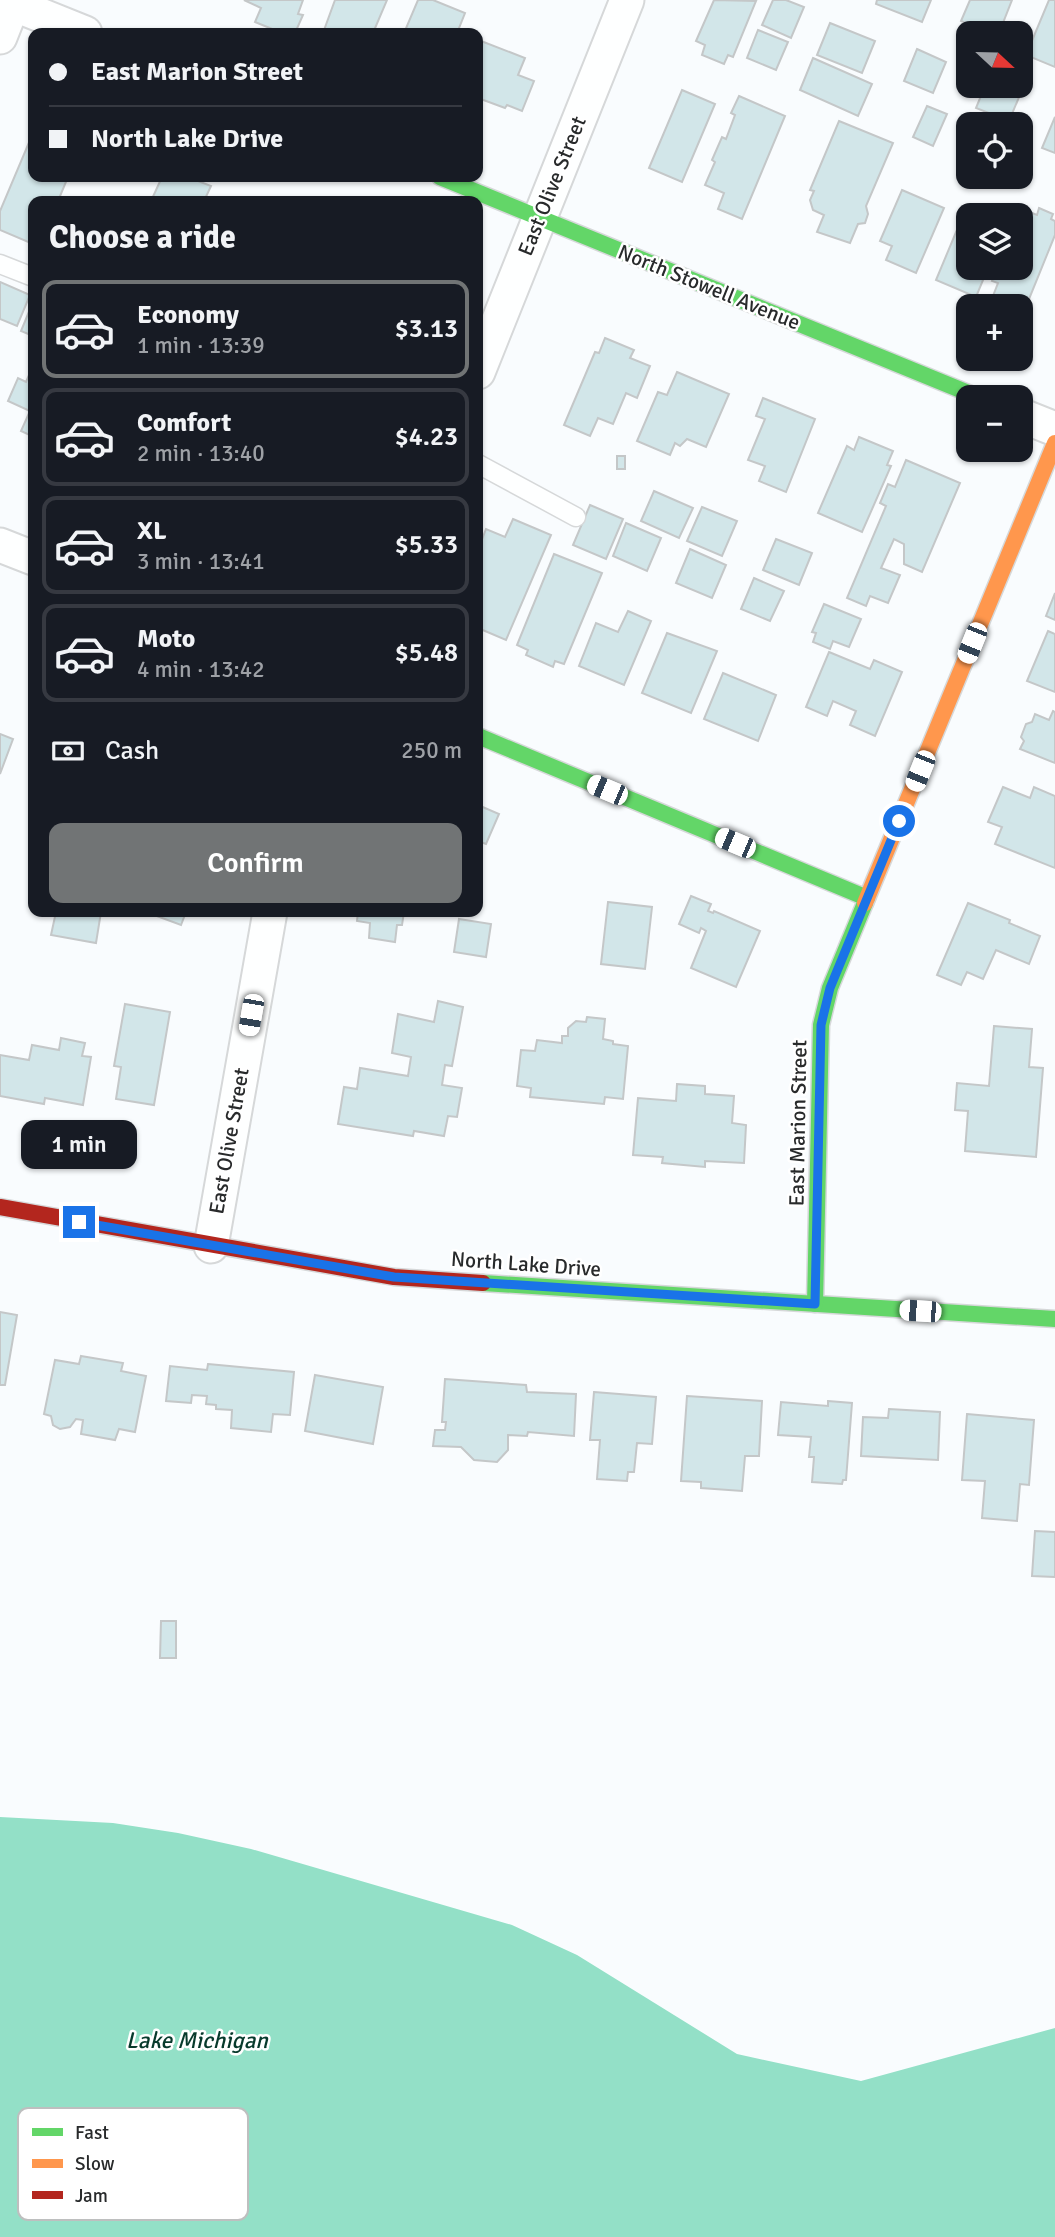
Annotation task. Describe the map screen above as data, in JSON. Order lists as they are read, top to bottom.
{
  "streets": {
    "street": [
      "East Olive Street",
      "North Stowell Avenue",
      "East Marion Street",
      "North Lake Drive"
    ]
  },
  "crossings": [
    ["East Olive Street", "North Stowell Avenue"],
    ["East Olive Street", "North Lake Drive"],
    ["East Marion Street", "North Lake Drive"]
  ],
  "water": ["Lake Michigan"],
  "legend": ["Fast", "Slow", "Jam"],
  "north": "right",
  "page": {
    "map_buttons": ["+", "−"],
    "banner": ["East Marion Street", "North Lake Drive"],
    "heading": "Choose a ride",
    "list": [
      {
        "name": "Economy",
        "note": "1 min · 13:39",
        "value": "$3.13"
      },
      {
        "name": "Comfort",
        "note": "2 min · 13:40",
        "value": "$4.23"
      },
      {
        "name": "XL",
        "note": "3 min · 13:41",
        "value": "$5.33"
      },
      {
        "name": "Moto",
        "note": "4 min · 13:42",
        "value": "$5.48"
      }
    ],
    "pay": ["Cash", "250 m"],
    "buttons": "Confirm",
    "bubble": "1 min"
  }
}
